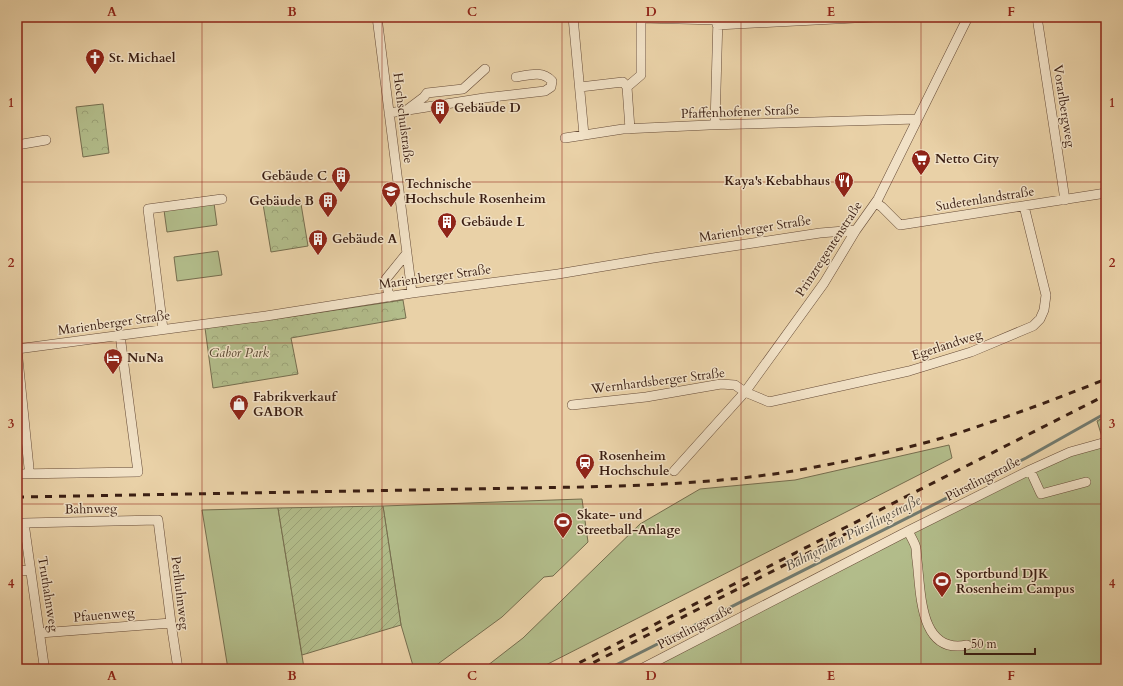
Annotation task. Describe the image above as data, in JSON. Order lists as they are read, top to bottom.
{
  "streets": {
    "street": [
      "Vorarlbergweg",
      "Pfaffenhofener Straße",
      "Hochschulstraße",
      "Sudetenlandstraße",
      "Marienberger Straße",
      "Prinzregentenstraße",
      "Egerlandweg",
      "Wernhardsberger Straße",
      "Pürstlingstraße",
      "Bahnweg",
      "Perlhuhnweg",
      "Truthahnweg",
      "Pfauenweg"
    ]
  },
  "crossings": [
    ["Vorarlbergweg", "Sudetenlandstraße"],
    ["Pfaffenhofener Straße", "Prinzregentenstraße"],
    ["Hochschulstraße", "Marienberger Straße"],
    ["Sudetenlandstraße", "Prinzregentenstraße"],
    ["Sudetenlandstraße", "Egerlandweg"],
    ["Marienberger Straße", "Prinzregentenstraße"],
    ["Prinzregentenstraße", "Egerlandweg"],
    ["Prinzregentenstraße", "Wernhardsberger Straße"],
    ["Egerlandweg", "Wernhardsberger Straße"],
    ["Bahnweg", "Perlhuhnweg"],
    ["Bahnweg", "Truthahnweg"],
    ["Perlhuhnweg", "Pfauenweg"],
    ["Truthahnweg", "Pfauenweg"]
  ],
  "water": ["Bahngraben Pürstlingstraße"],
  "parks": ["Gabor Park"],
  "places": {
    "church": ["St. Michael"],
    "building": [
      "Gebäude D",
      "Gebäude C",
      "Gebäude B",
      "Gebäude L",
      "Gebäude A"
    ],
    "supermarket": ["Netto City"],
    "restaurant": ["Kaya's Kebabhaus"],
    "school or university": ["Technische Hochschule Rosenheim"],
    "hotel": ["NuNa"],
    "shop": ["Fabrikverkauf GABOR"],
    "station": ["Rosenheim Hochschule"],
    "sports": ["Skate- und Streetball-Anlage", "Sportbund DJK Rosenheim Campus"]
  },
  "scale_bar": "50 m",
  "grid": {
    "columns": [
      "A",
      "B",
      "C",
      "D",
      "E",
      "F"
    ],
    "rows": [
      "1",
      "2",
      "3",
      "4"
    ]
  }
}
